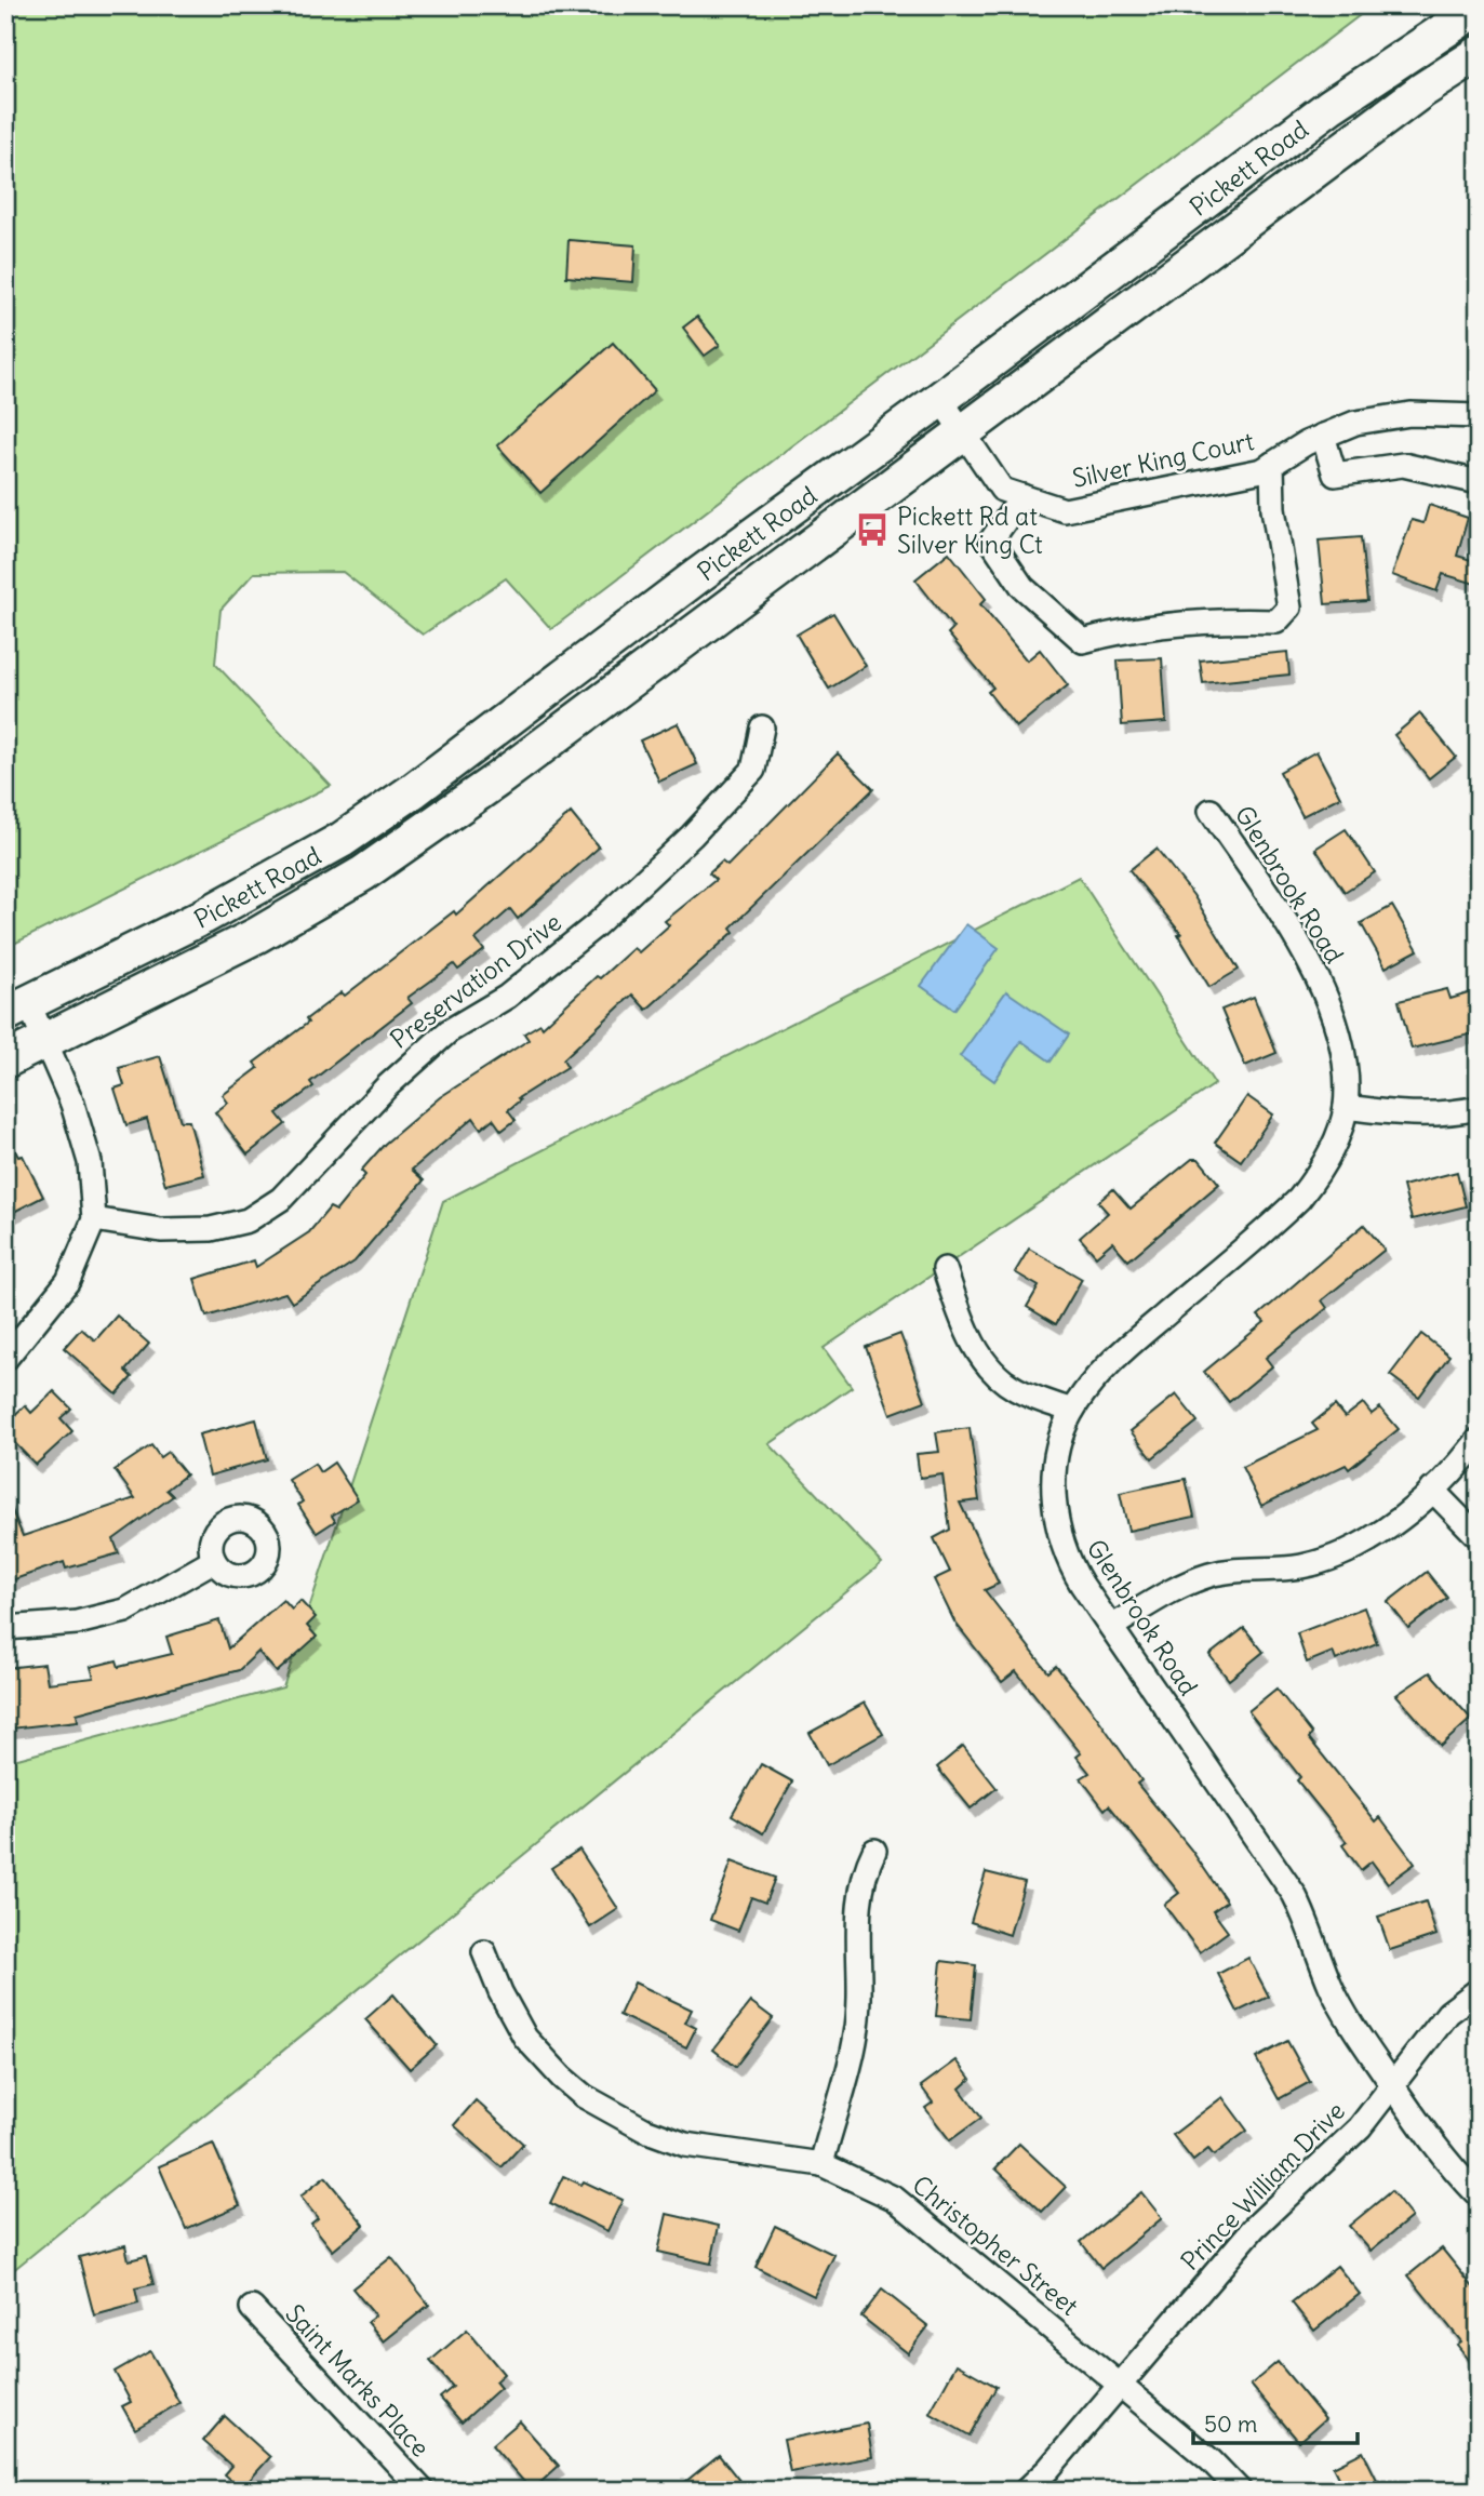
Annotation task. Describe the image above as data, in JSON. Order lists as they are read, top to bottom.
{
  "streets": {
    "main road": ["Pickett Road"],
    "street": [
      "Silver King Court",
      "Glenbrook Road",
      "Preservation Drive",
      "Prince William Drive",
      "Christopher Street",
      "Saint Marks Place"
    ]
  },
  "crossings": [
    ["Pickett Road", "Silver King Court"],
    ["Glenbrook Road", "Prince William Drive"],
    ["Prince William Drive", "Christopher Street"]
  ],
  "places": {
    "bus stop": ["Pickett Rd at Silver King Ct"]
  },
  "scale_bar": "50 m"
}
